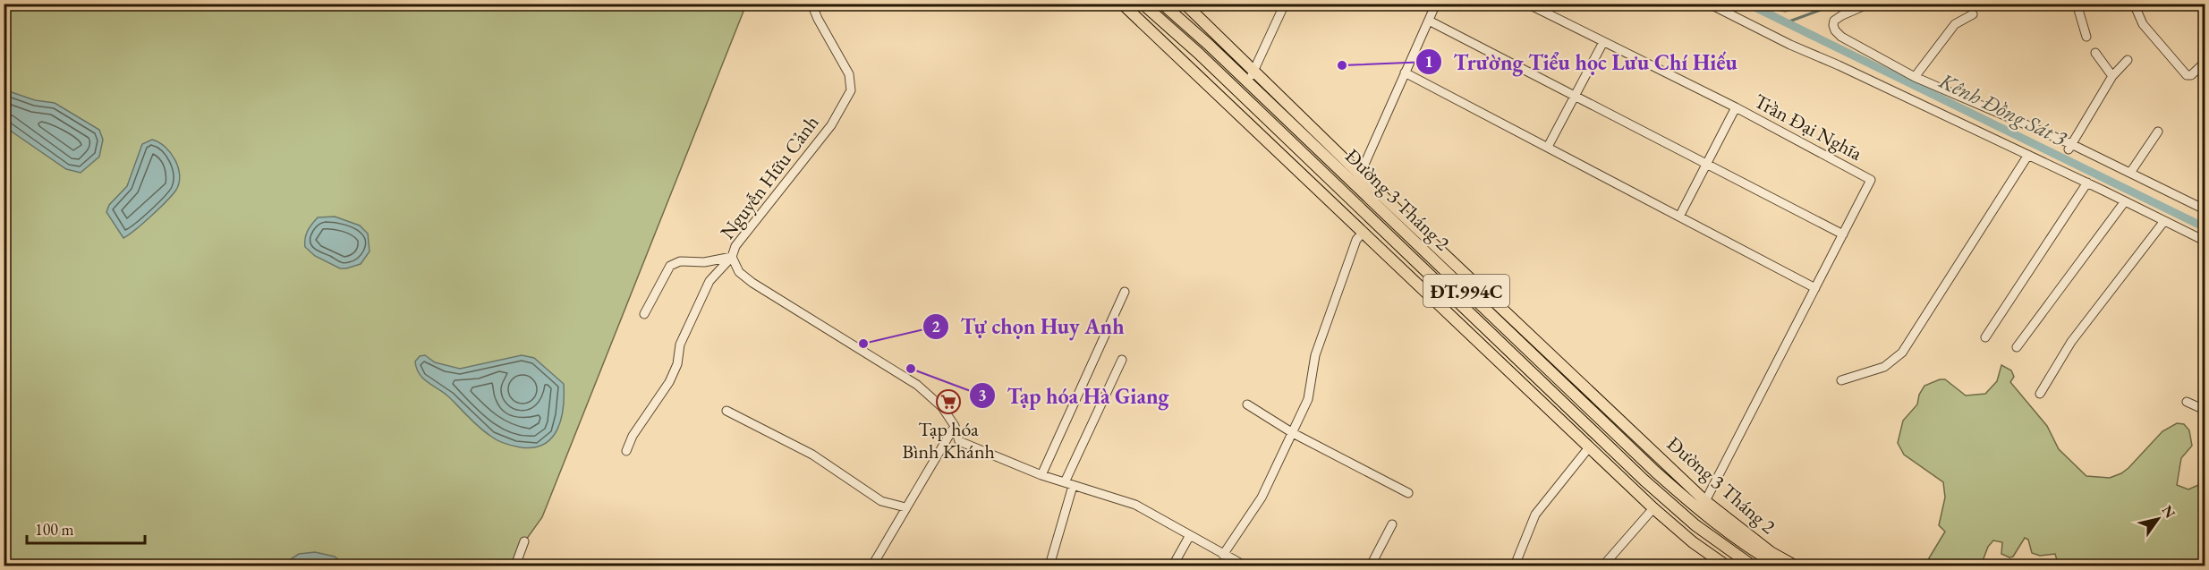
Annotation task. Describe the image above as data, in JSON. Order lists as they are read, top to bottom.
{
  "streets": {
    "main road": ["Đường 3 Tháng 2", "ĐT.994C"],
    "street": ["Trần Đại Nghĩa", "Nguyễn Hữu Cảnh"]
  },
  "water": ["Kênh Đồng Sát 3"],
  "places": {
    "other": ["Trường Tiểu học Lưu Chí Hiếu", "Tự chọn Huy Anh", "Tạp hóa Hà Giang"],
    "supermarket": ["Tạp hóa Bình Khánh"]
  },
  "scale_bar": "100 m",
  "north": "top right"
}
